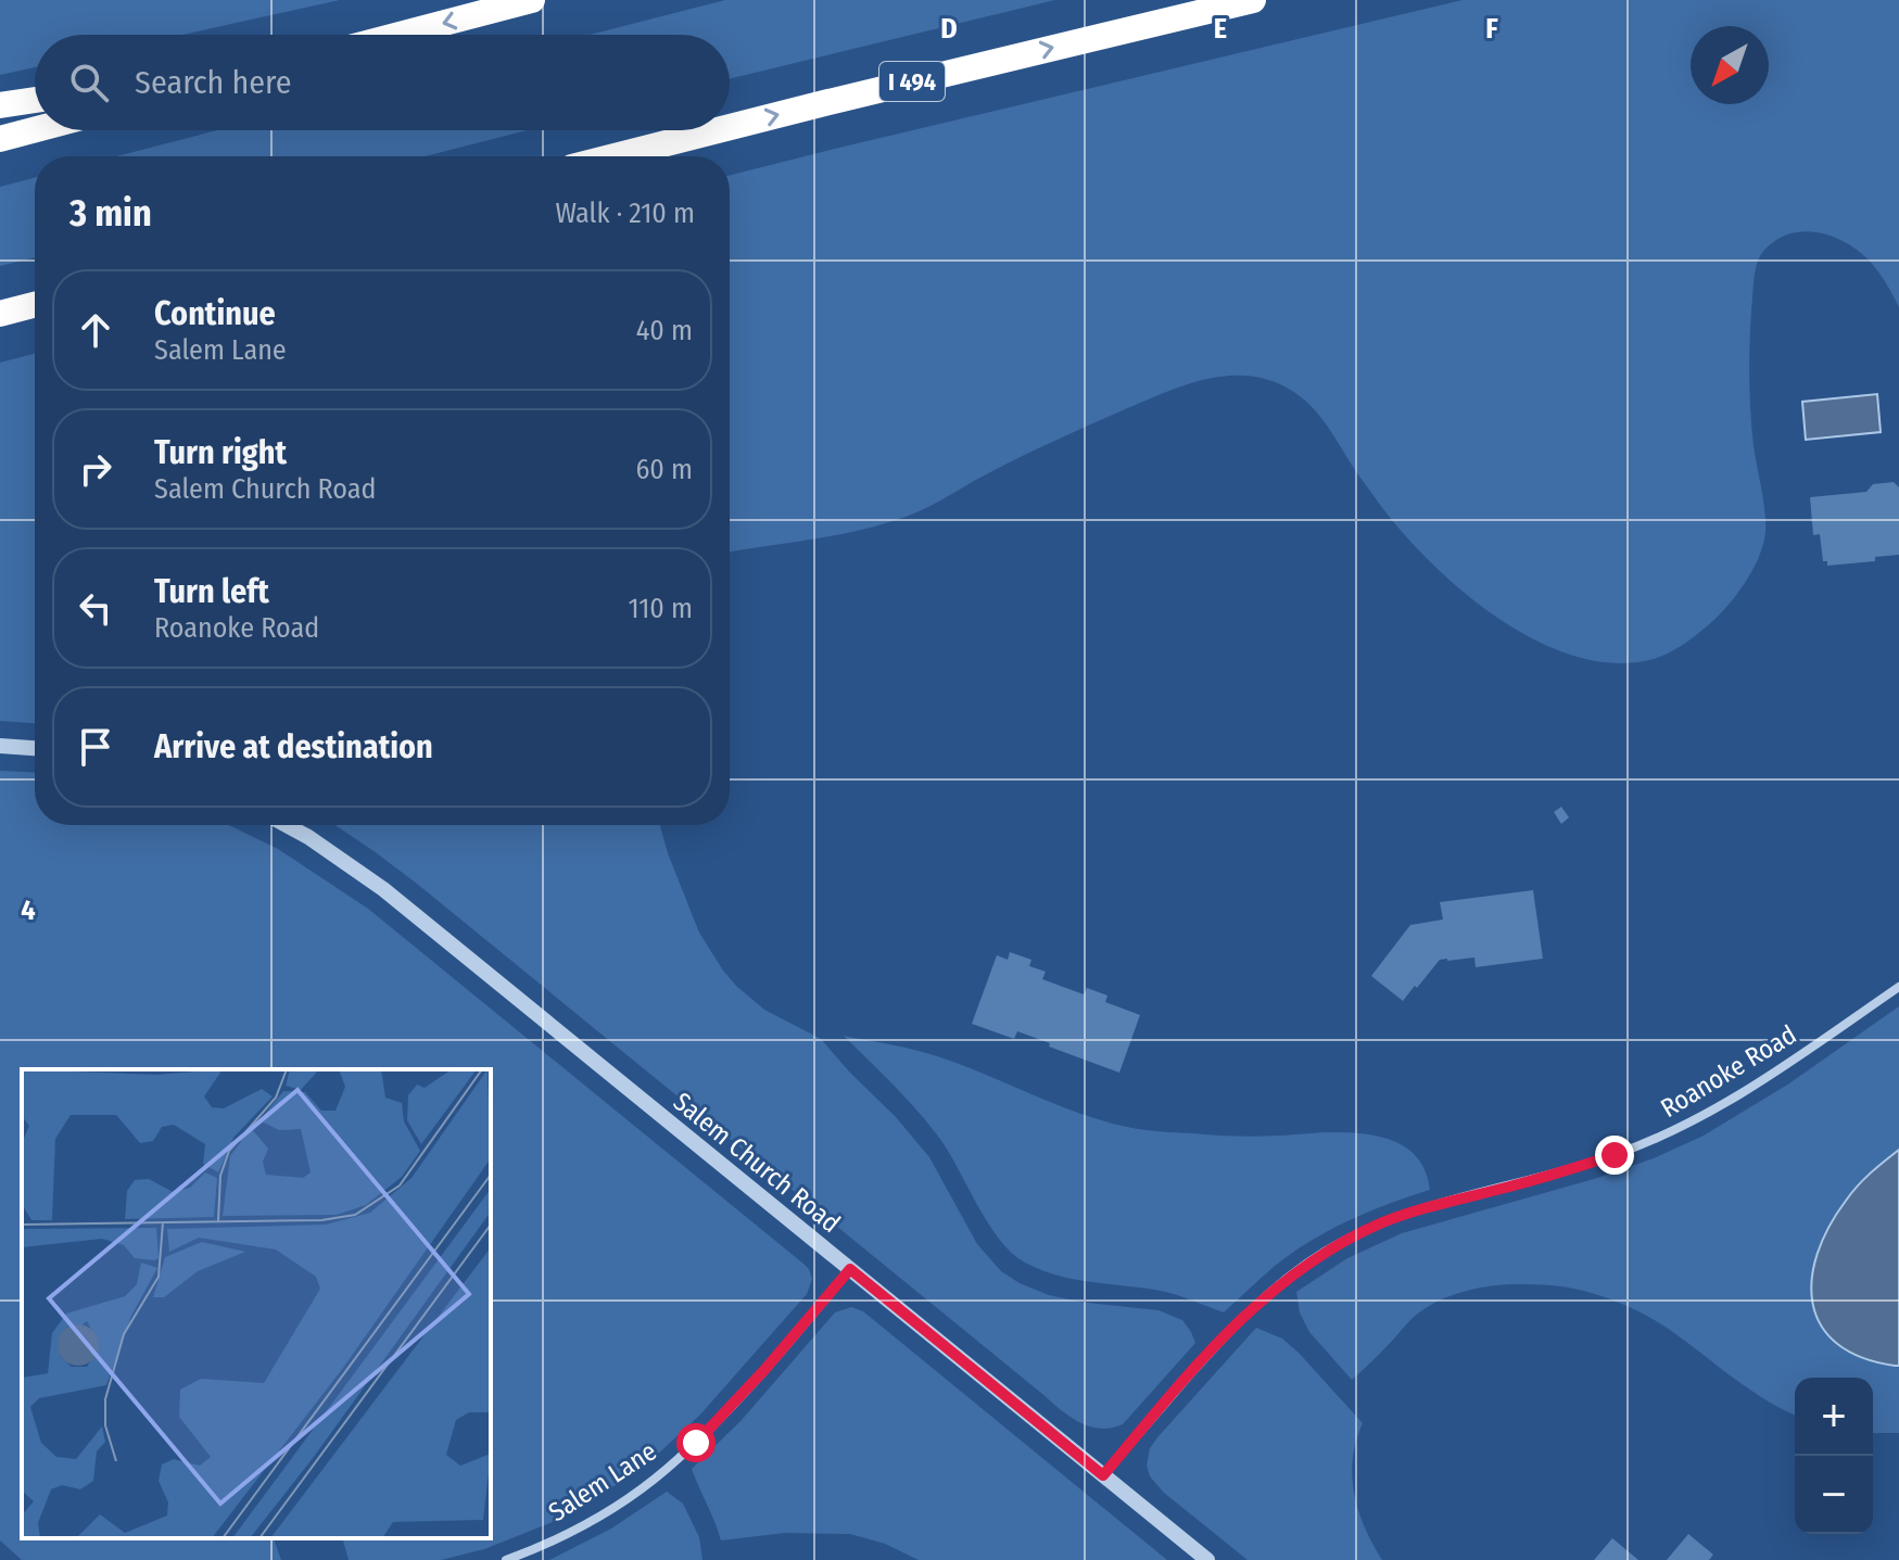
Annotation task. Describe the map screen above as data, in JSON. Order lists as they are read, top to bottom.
{
  "streets": {
    "highway": ["I 494"],
    "street": ["Roanoke Road", "Salem Church Road", "Salem Lane"]
  },
  "crossings": [
    ["Roanoke Road", "Salem Church Road"],
    ["Salem Church Road", "Salem Lane"]
  ],
  "north": "bottom left",
  "page": {
    "search": "Search here",
    "heading": ["3 min", "Walk · 210 m"],
    "list": [
      ["Continue", "Salem Lane", "40 m"],
      ["Turn right", "Salem Church Road", "60 m"],
      ["Turn left", "Roanoke Road", "110 m"],
      "Arrive at destination"
    ],
    "map_buttons": ["+", "−"]
  },
  "grid": {
    "columns": ["D", "E", "F"],
    "rows": ["4"]
  }
}
